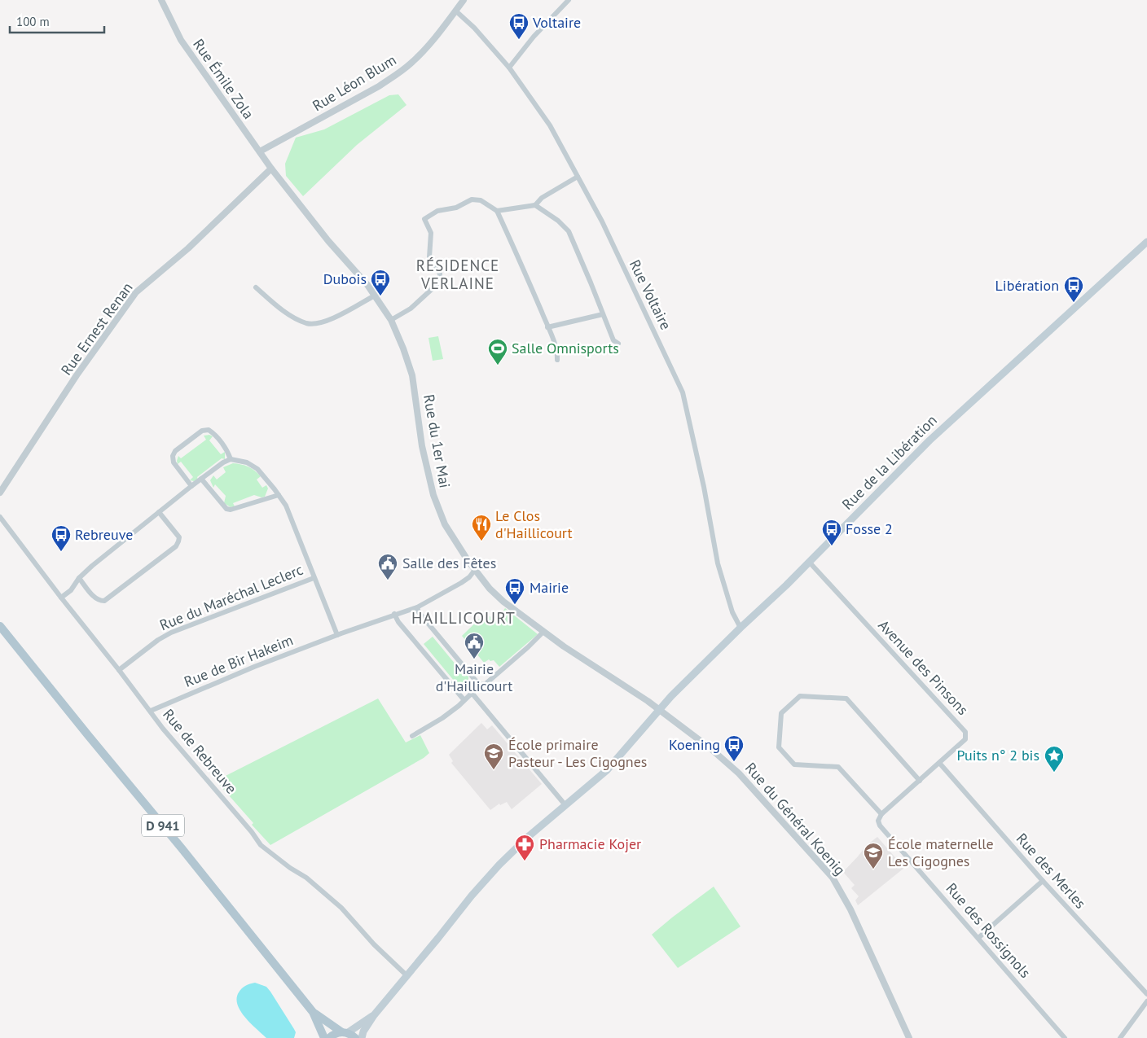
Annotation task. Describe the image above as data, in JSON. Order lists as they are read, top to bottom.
{
  "streets": {
    "main road": ["Rue de la Libération", "D 941"],
    "street": [
      "Rue Émile Zola",
      "Rue Léon Blum",
      "Rue Voltaire",
      "Rue Ernest Renan",
      "Rue du 1er Mai",
      "Rue du Maréchal Leclerc",
      "Rue de Bir Hakeim",
      "Avenue des Pinsons",
      "Rue de Rebreuve",
      "Rue du Général Koenig",
      "Rue des Merles",
      "Rue des Rossignols"
    ]
  },
  "crossings": [
    ["Rue Émile Zola", "Rue Léon Blum"],
    ["Rue Émile Zola", "Rue Ernest Renan"],
    ["Rue Émile Zola", "Rue du 1er Mai"],
    ["Rue Léon Blum", "Rue Voltaire"],
    ["Rue Voltaire", "Rue de la Libération"],
    ["Rue Ernest Renan", "Rue du 1er Mai"],
    ["Rue du 1er Mai", "Rue de la Libération"],
    ["Rue du 1er Mai", "Rue de Bir Hakeim"],
    ["Rue du 1er Mai", "Rue du Général Koenig"],
    ["Rue de la Libération", "Avenue des Pinsons"],
    ["Rue de la Libération", "Rue de Rebreuve"],
    ["Rue de la Libération", "Rue du Général Koenig"],
    ["Rue du Maréchal Leclerc", "Rue de Rebreuve"],
    ["Rue de Bir Hakeim", "Rue de Rebreuve"],
    ["Avenue des Pinsons", "Rue des Merles"],
    ["Avenue des Pinsons", "Rue des Rossignols"]
  ],
  "districts": ["RÉSIDENCE VERLAINE", "HAILLICOURT"],
  "places": {
    "bus stop": [
      "Voltaire",
      "Dubois",
      "Libération",
      "Fosse 2",
      "Rebreuve",
      "Mairie",
      "Koening"
    ],
    "sports": ["Salle Omnisports"],
    "restaurant": ["Le Clos d'Haillicourt"],
    "public building": ["Salle des Fêtes", "Mairie d'Haillicourt"],
    "school or university": ["École primaire Pasteur - Les Cigognes", "École maternelle Les Cigognes"],
    "place": ["Puits n° 2 bis"],
    "pharmacy": ["Pharmacie Kojer"]
  },
  "scale_bar": "100 m"
}
